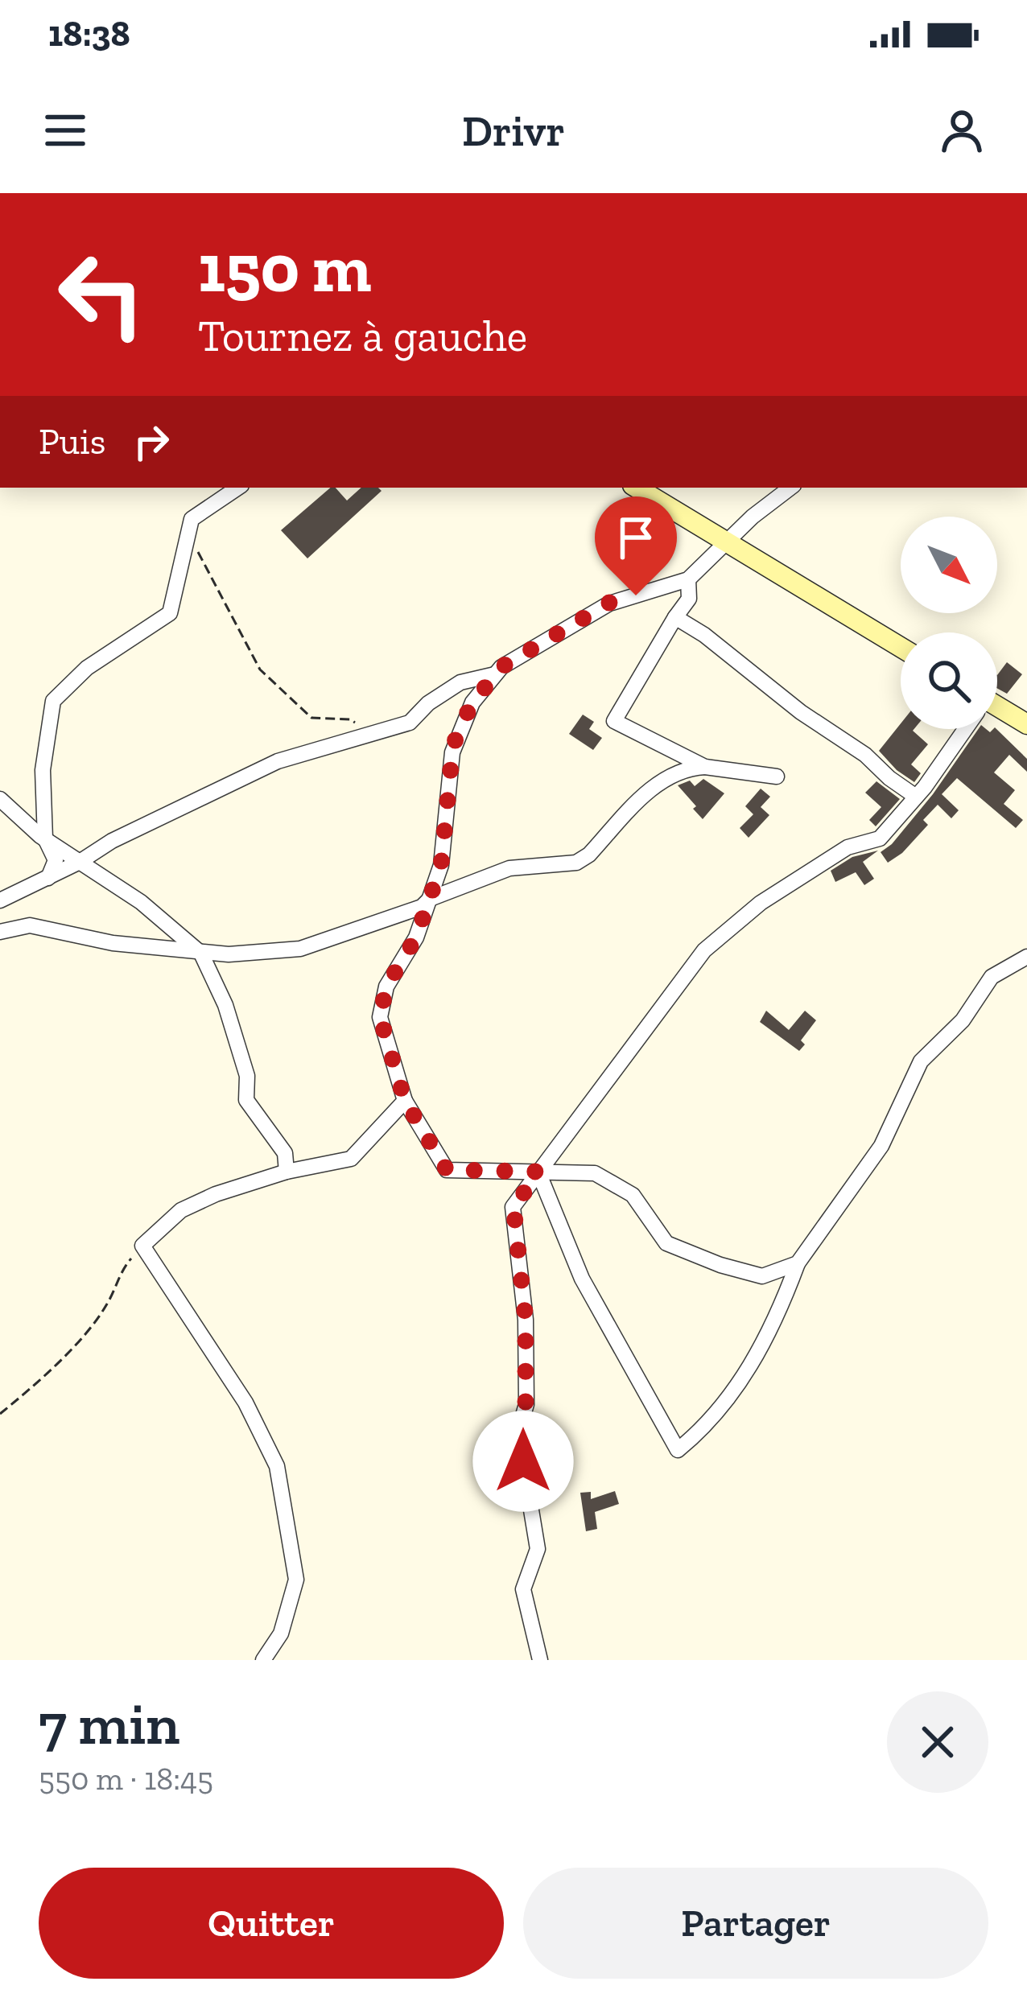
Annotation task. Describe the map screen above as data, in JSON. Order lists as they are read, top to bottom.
{
  "north": "bottom right",
  "page": {
    "status": "18:38",
    "header": "Drivr",
    "turn": ["150 m", "Tournez à gauche"],
    "then": "Puis",
    "heading": ["7 min", "550 m · 18:45"],
    "buttons": ["Quitter", "Partager"]
  }
}
